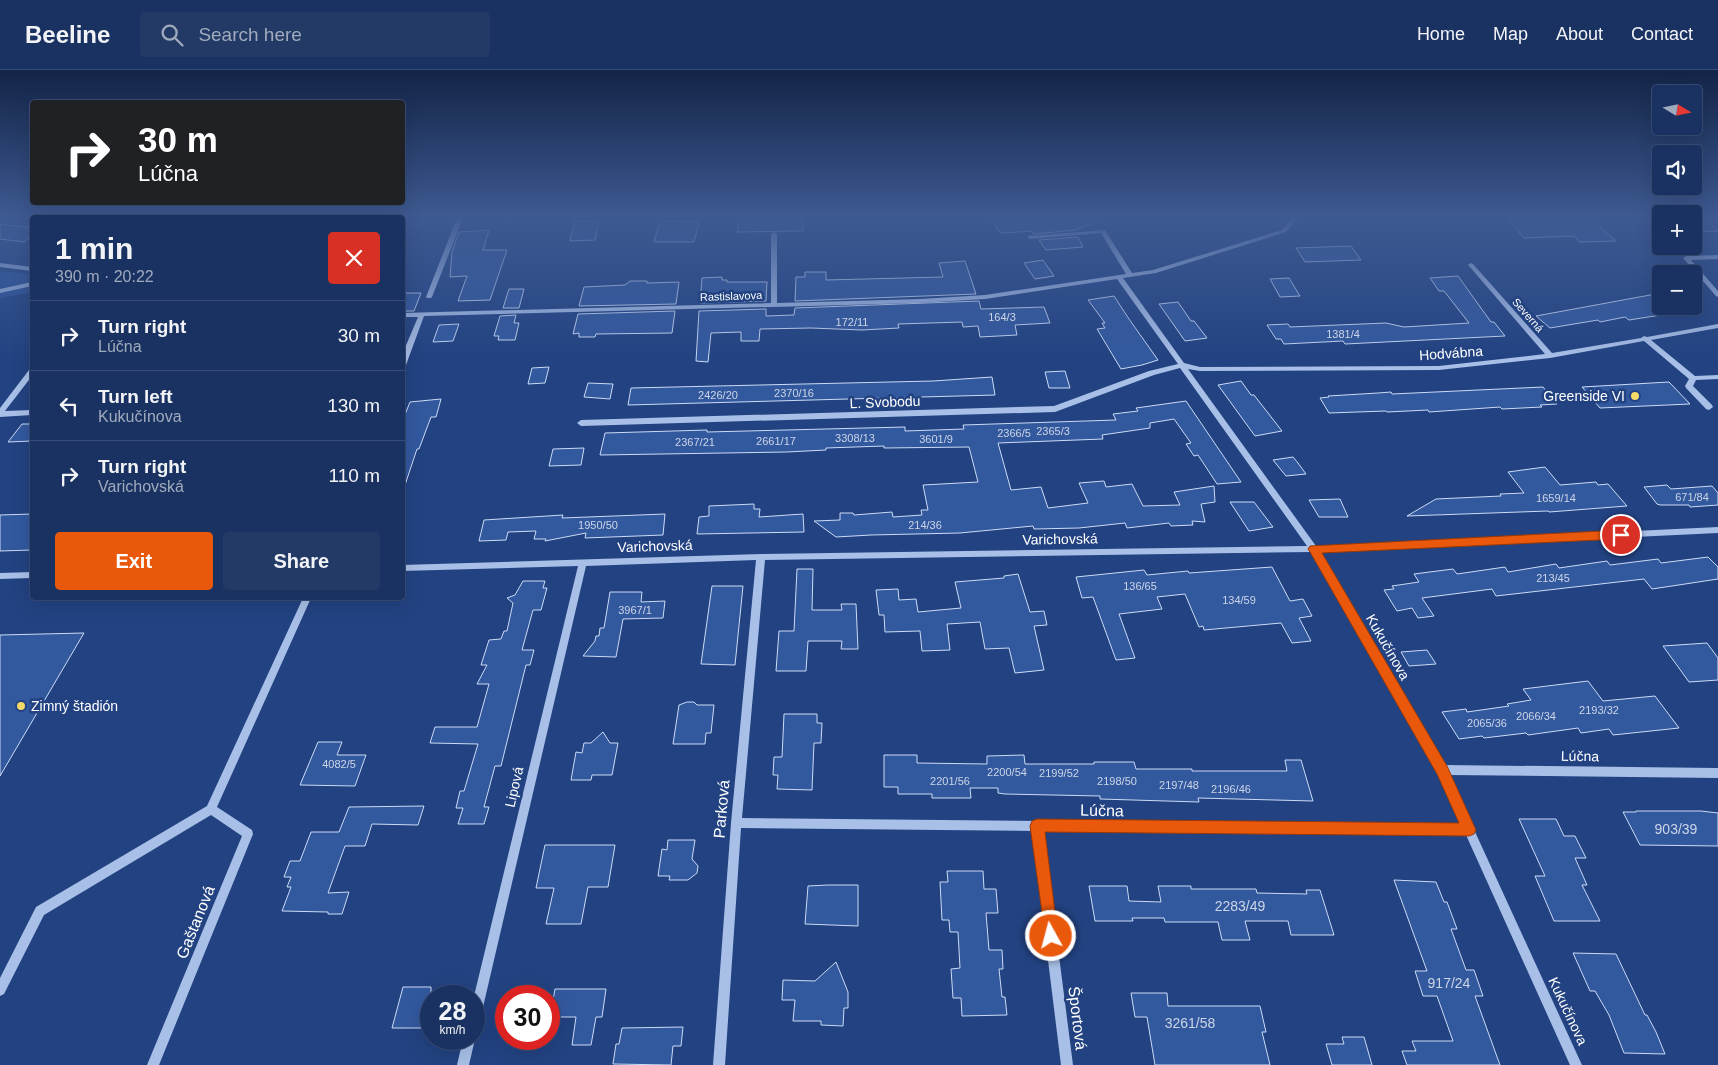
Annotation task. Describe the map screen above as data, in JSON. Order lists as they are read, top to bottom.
{
  "streets": {
    "street": [
      "Rastislavova",
      "Severná",
      "Hodvábna",
      "L. Svobodu",
      "Varichovská",
      "Kukučínova",
      "Lúčna",
      "Lipová",
      "Parková",
      "Gaštanová",
      "Športová"
    ]
  },
  "crossings": [
    ["Rastislavova", "Kukučínova"],
    ["Severná", "Hodvábna"],
    ["Hodvábna", "L. Svobodu"],
    ["Hodvábna", "Kukučínova"],
    ["L. Svobodu", "Kukučínova"],
    ["Varichovská", "Kukučínova"],
    ["Varichovská", "Lipová"],
    ["Varichovská", "Parková"],
    ["Kukučínova", "Lúčna"],
    ["Lúčna", "Parková"],
    ["Lúčna", "Športová"]
  ],
  "places": ["Greenside VI", "Zimný štadión"],
  "house_numbers": [
    "164/3",
    "172/11",
    "1381/4",
    "2370/16",
    "2426/20",
    "2365/3",
    "2366/5",
    "3308/13",
    "3601/9",
    "2661/17",
    "2367/21",
    "671/84",
    "1659/14",
    "1950/50",
    "214/36",
    "213/45",
    "136/65",
    "134/59",
    "3967/1",
    "2193/32",
    "2066/34",
    "2065/36",
    "4082/5",
    "2200/54",
    "2199/52",
    "2201/56",
    "2198/50",
    "2197/48",
    "2196/46",
    "903/39",
    "2283/49",
    "917/24",
    "3261/58"
  ],
  "north": "right",
  "page": {
    "header": "Beeline",
    "search": "Search here",
    "nav": [
      "Home",
      "Map",
      "About",
      "Contact"
    ],
    "map_buttons": ["+", "−"],
    "turn": ["30 m", "Lúčna"],
    "heading": ["1 min", "390 m · 20:22"],
    "list": [
      {
        "name": "Turn right",
        "note": "Lúčna",
        "value": "30 m"
      },
      {
        "name": "Turn left",
        "note": "Kukučínova",
        "value": "130 m"
      },
      {
        "name": "Turn right",
        "note": "Varichovská",
        "value": "110 m"
      }
    ],
    "buttons": ["Exit", "Share"],
    "speed": "28 km/h",
    "limit": "30"
  }
}
